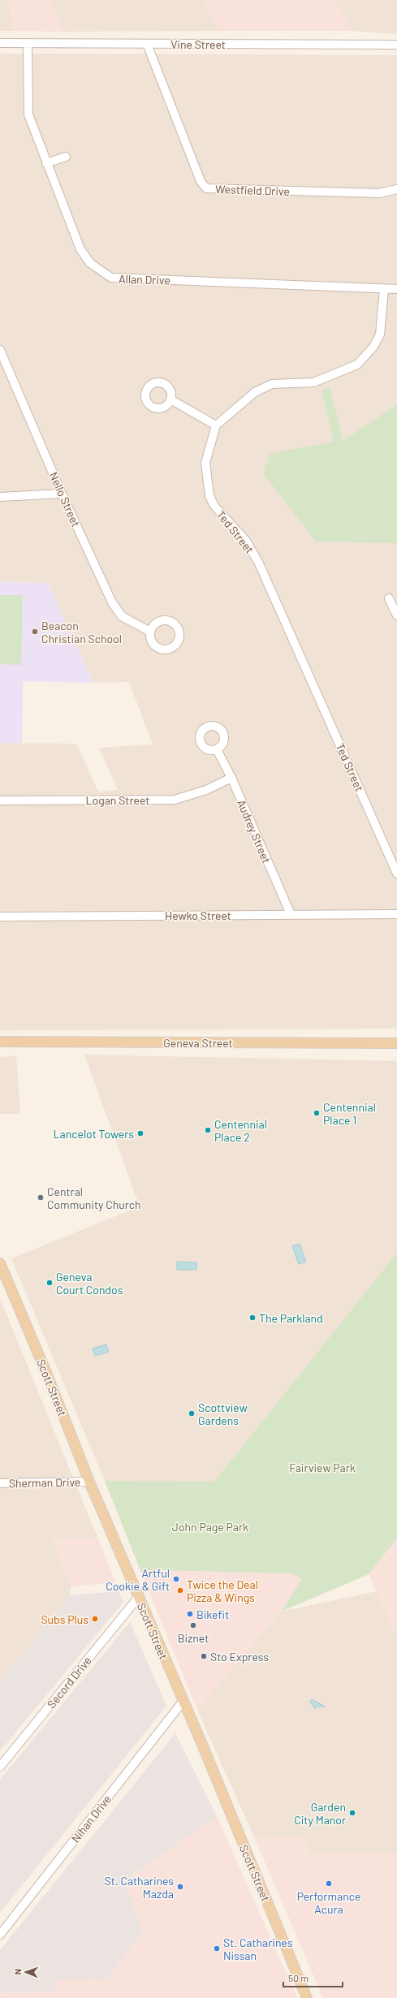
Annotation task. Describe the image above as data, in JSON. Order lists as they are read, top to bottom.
{
  "streets": {
    "main road": ["Geneva Street", "Scott Street"],
    "street": [
      "Vine Street",
      "Westfield Drive",
      "Allan Drive",
      "Nello Street",
      "Ted Street",
      "Logan Street",
      "Audrey Street",
      "Hewko Street",
      "Sherman Drive",
      "Secord Drive",
      "Nihan Drive"
    ]
  },
  "crossings": [
    ["Vine Street", "Westfield Drive"],
    ["Vine Street", "Allan Drive"],
    ["Logan Street", "Audrey Street"],
    ["Audrey Street", "Hewko Street"],
    ["Scott Street", "Sherman Drive"],
    ["Scott Street", "Secord Drive"],
    ["Scott Street", "Nihan Drive"]
  ],
  "parks": ["Fairview Park", "John Page Park"],
  "places": [
    "Beacon Christian School",
    "Centennial Place 1",
    "Centennial Place 2",
    "Lancelot Towers",
    "Central Community Church",
    "Geneva Court Condos",
    "The Parkland",
    "Scottview Gardens",
    "Artful Cookie & Gift",
    "Twice the Deal Pizza & Wings",
    "Bikefit",
    "Subs Plus",
    "Biznet",
    "Sto Express",
    "Garden City Manor",
    "Performance Acura",
    "St. Catharines Mazda",
    "St. Catharines Nissan"
  ],
  "scale_bar": "50 m",
  "north": "left"
}
